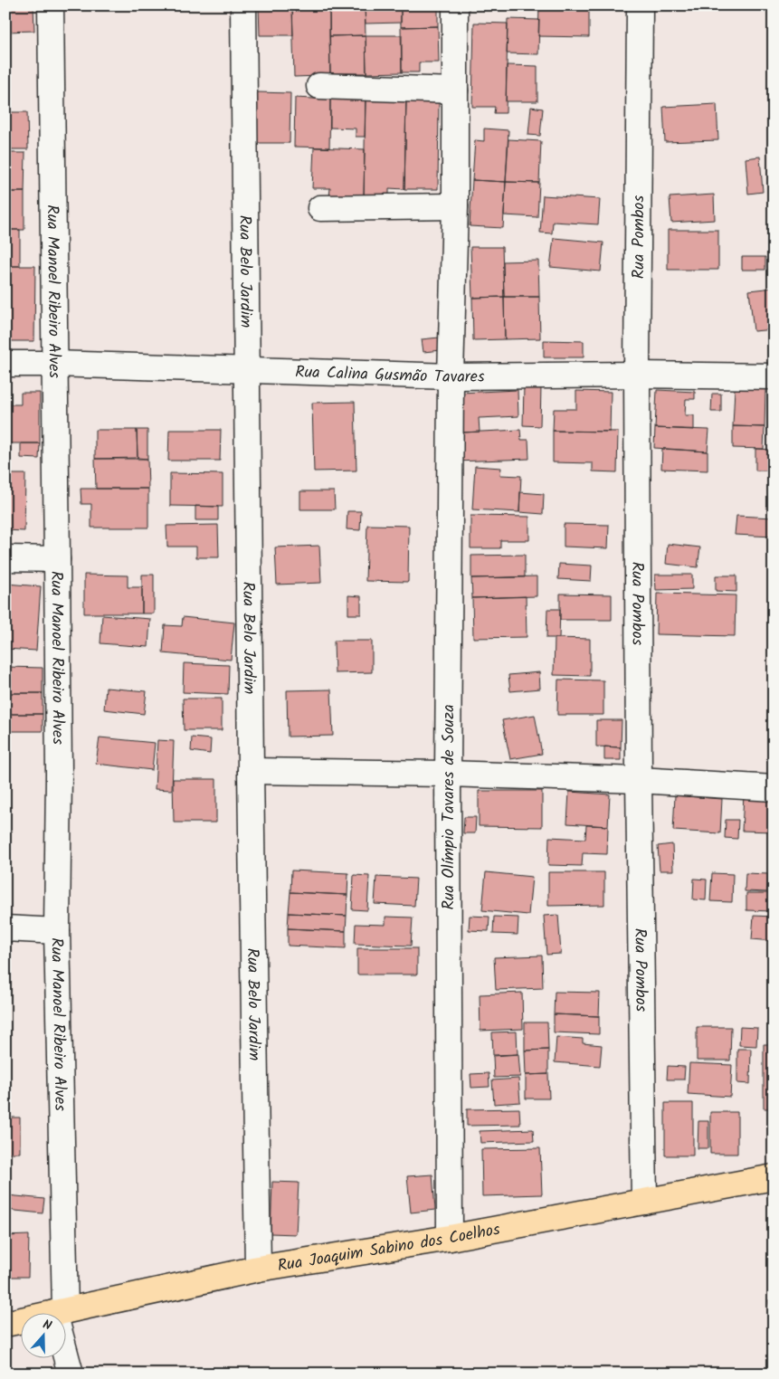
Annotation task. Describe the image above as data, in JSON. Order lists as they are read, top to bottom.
{
  "streets": {
    "main road": ["Rua Joaquim Sabino dos Coelhos"],
    "street": [
      "Rua Pombos",
      "Rua Belo Jardim",
      "Rua Manoel Ribeiro Alves",
      "Rua Calina Gusmão Tavares",
      "Rua Olímpio Tavares de Souza"
    ]
  },
  "crossings": [
    ["Rua Pombos", "Rua Calina Gusmão Tavares"],
    ["Rua Pombos", "Rua Joaquim Sabino dos Coelhos"],
    ["Rua Belo Jardim", "Rua Calina Gusmão Tavares"],
    ["Rua Belo Jardim", "Rua Joaquim Sabino dos Coelhos"],
    ["Rua Manoel Ribeiro Alves", "Rua Calina Gusmão Tavares"],
    ["Rua Manoel Ribeiro Alves", "Rua Joaquim Sabino dos Coelhos"],
    ["Rua Calina Gusmão Tavares", "Rua Olímpio Tavares de Souza"],
    ["Rua Olímpio Tavares de Souza", "Rua Joaquim Sabino dos Coelhos"]
  ],
  "north": "top"
}
